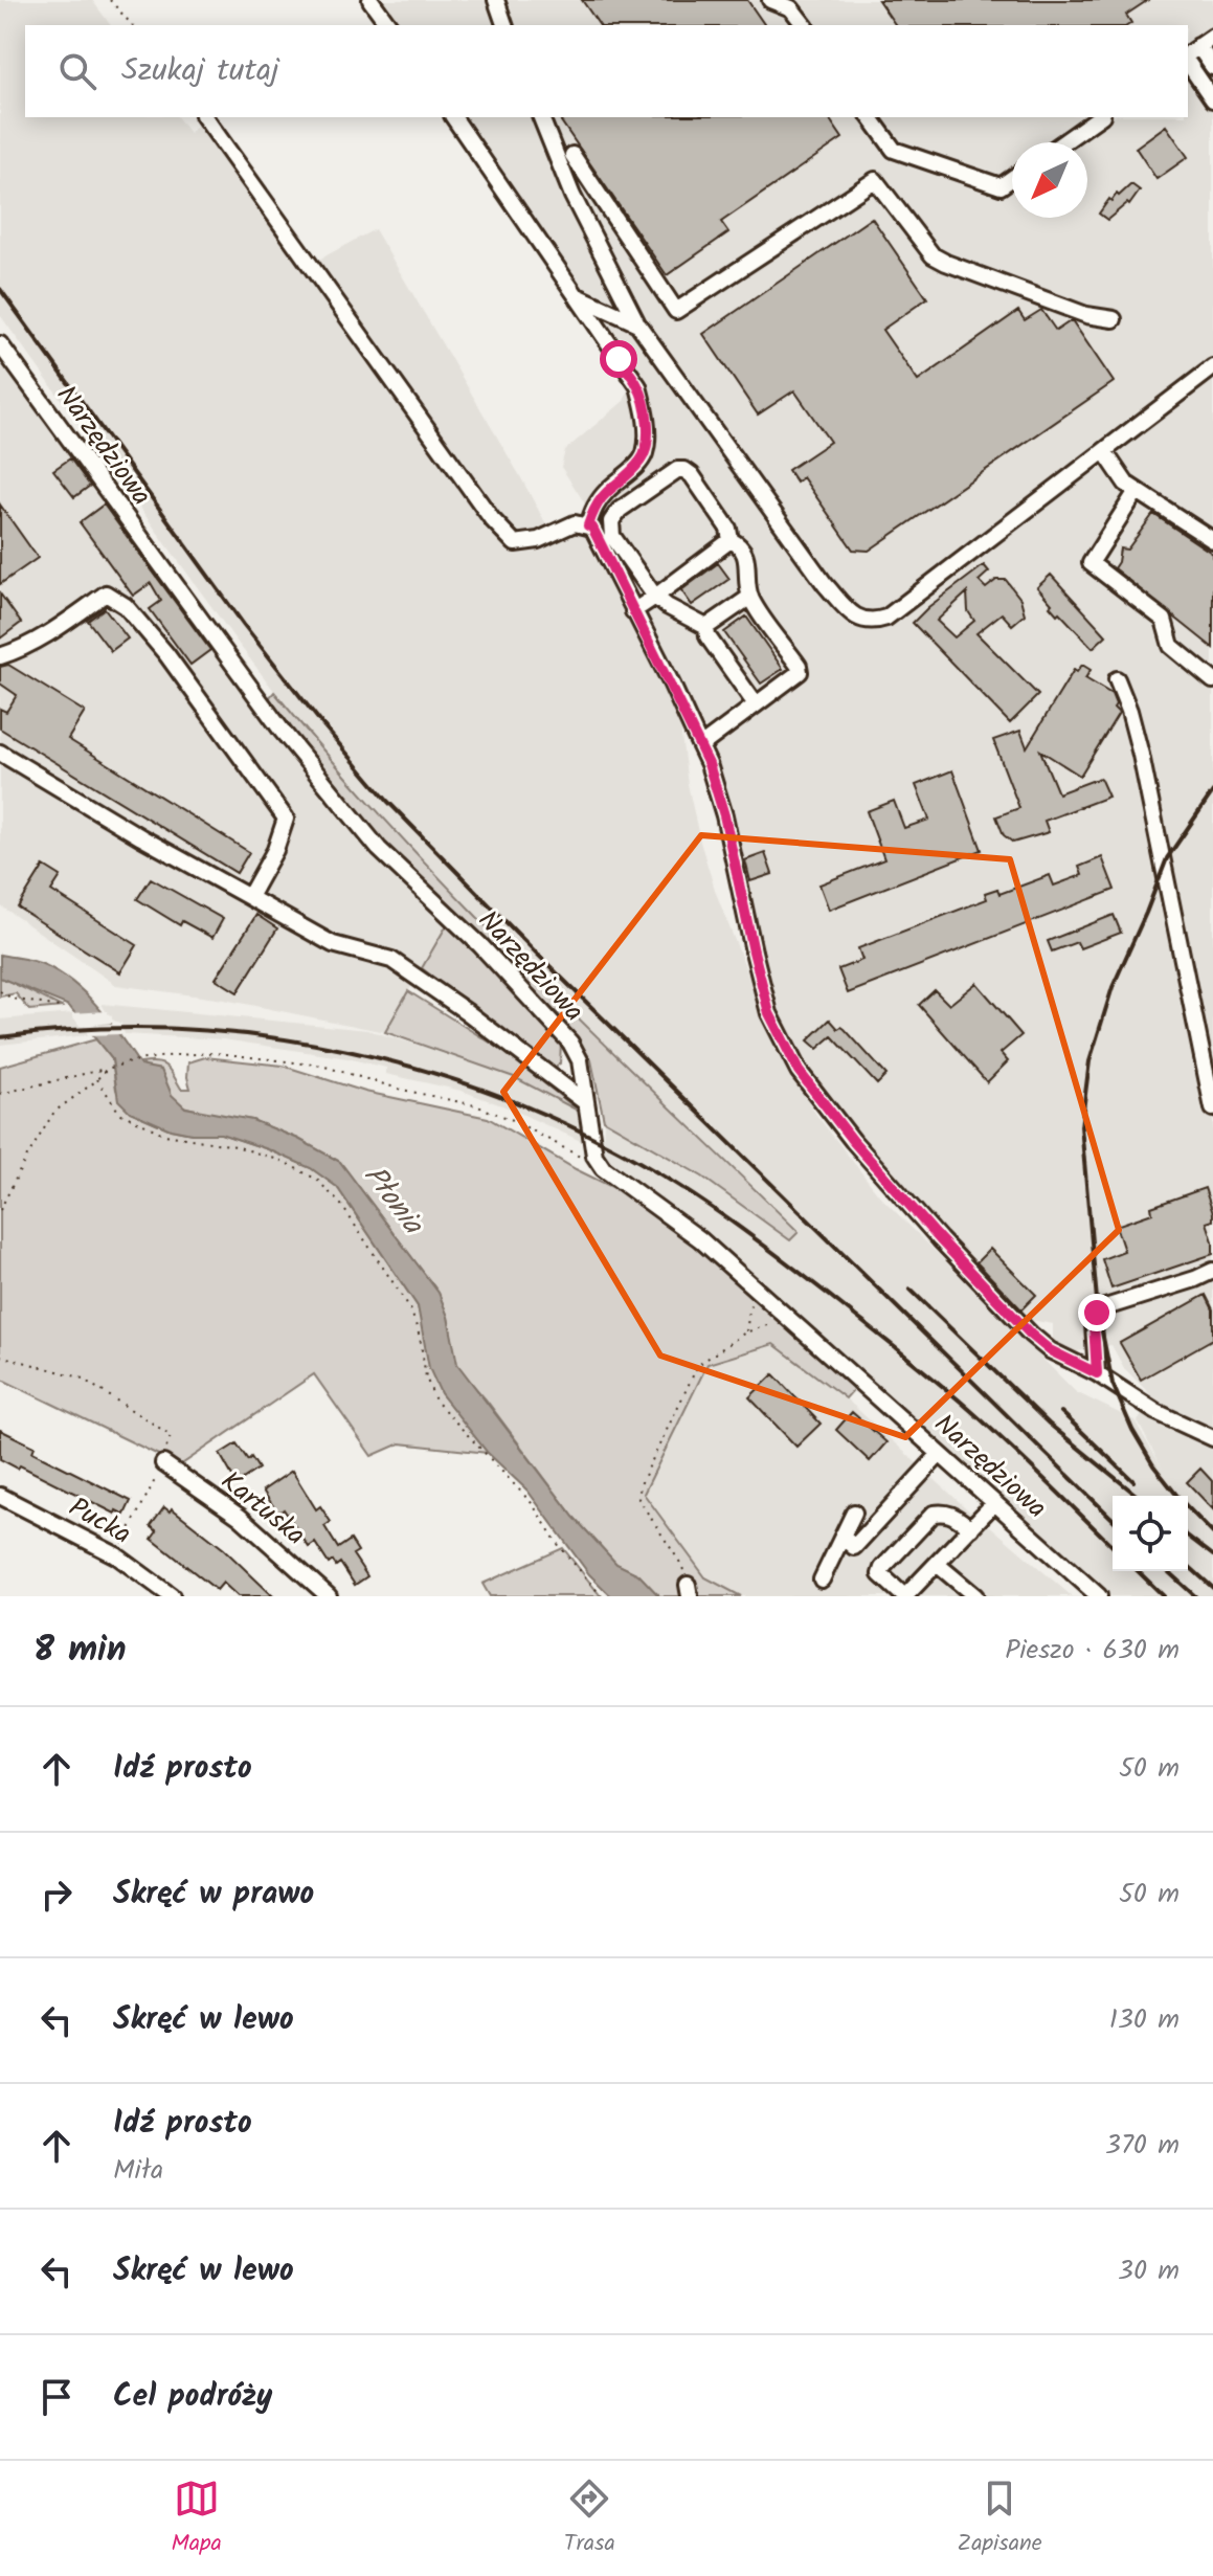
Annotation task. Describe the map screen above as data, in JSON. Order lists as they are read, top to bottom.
{
  "streets": {
    "street": ["Narzędziowa", "Kartuska", "Pucka"]
  },
  "water": ["Płonia"],
  "north": "bottom left",
  "page": {
    "search": "Szukaj tutaj",
    "heading": ["8 min", "Pieszo · 630 m"],
    "list": [
      ["Idź prosto", "50 m"],
      ["Skręć w prawo", "50 m"],
      ["Skręć w lewo", "130 m"],
      ["Idź prosto", "Miła", "370 m"],
      ["Skręć w lewo", "30 m"],
      "Cel podróży"
    ],
    "nav": ["Mapa", "Trasa", "Zapisane"]
  }
}
